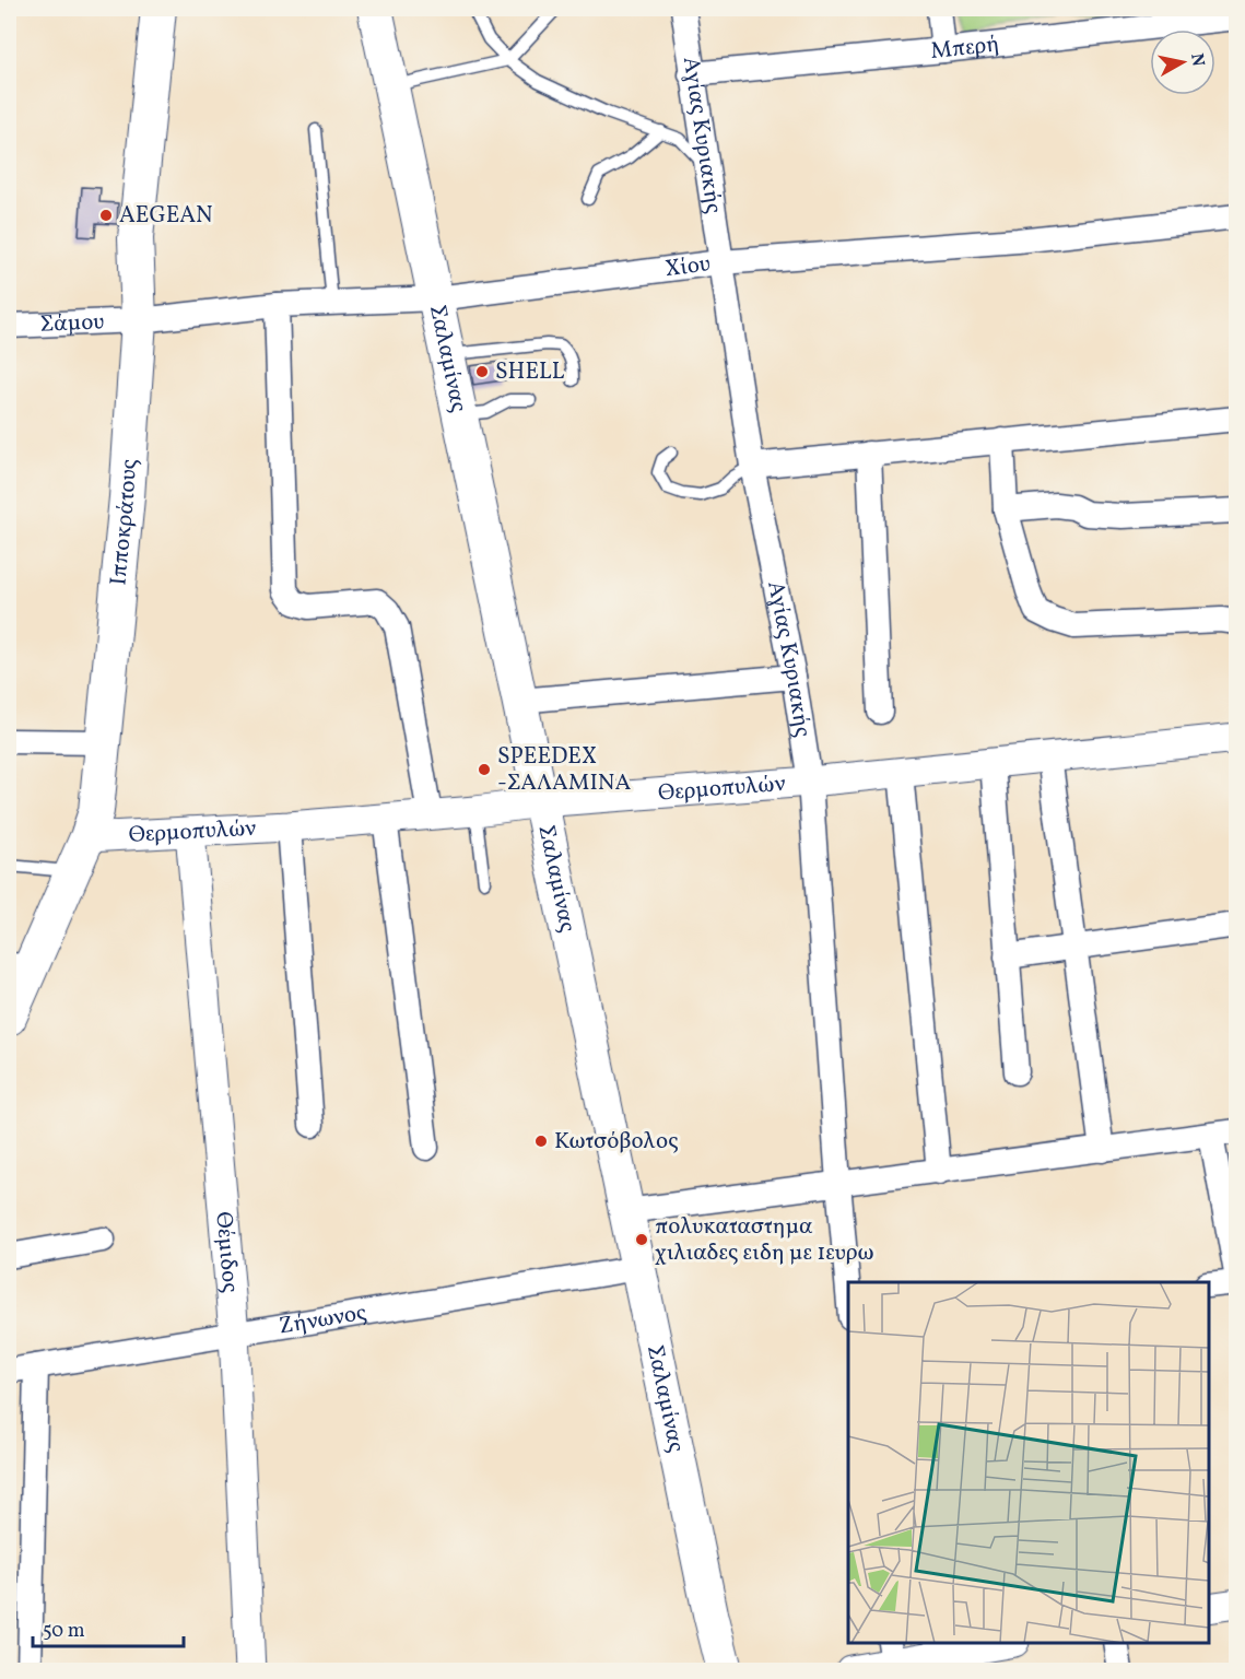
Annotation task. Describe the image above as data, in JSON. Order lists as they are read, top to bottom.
{
  "streets": {
    "main road": ["Σαλαμίνας", "Ιπποκράτους"],
    "street": [
      "Μπερή",
      "Αγίας Κυριακής",
      "Χίου",
      "Σάμου",
      "Θερμοπυλών",
      "Θέμιδος",
      "Ζήνωνος"
    ]
  },
  "crossings": [
    ["Μπερή", "Αγίας Κυριακής"],
    ["Αγίας Κυριακής", "Χίου"],
    ["Αγίας Κυριακής", "Θερμοπυλών"],
    ["Χίου", "Σάμου"],
    ["Χίου", "Σαλαμίνας"],
    ["Χίου", "Ιπποκράτους"],
    ["Σάμου", "Ιπποκράτους"],
    ["Σαλαμίνας", "Θερμοπυλών"],
    ["Σαλαμίνας", "Ζήνωνος"],
    ["Ιπποκράτους", "Θερμοπυλών"],
    ["Θερμοπυλών", "Θέμιδος"],
    ["Θέμιδος", "Ζήνωνος"]
  ],
  "places": [
    "AEGEAN",
    "SHELL",
    "SPEEDEX -ΣΑΛΑΜΙΝΑ",
    "Κωτσόβολος",
    "πολυκαταστημα χιλιαδες ειδη με 1ευρω"
  ],
  "scale_bar": "50 m",
  "north": "right"
}
